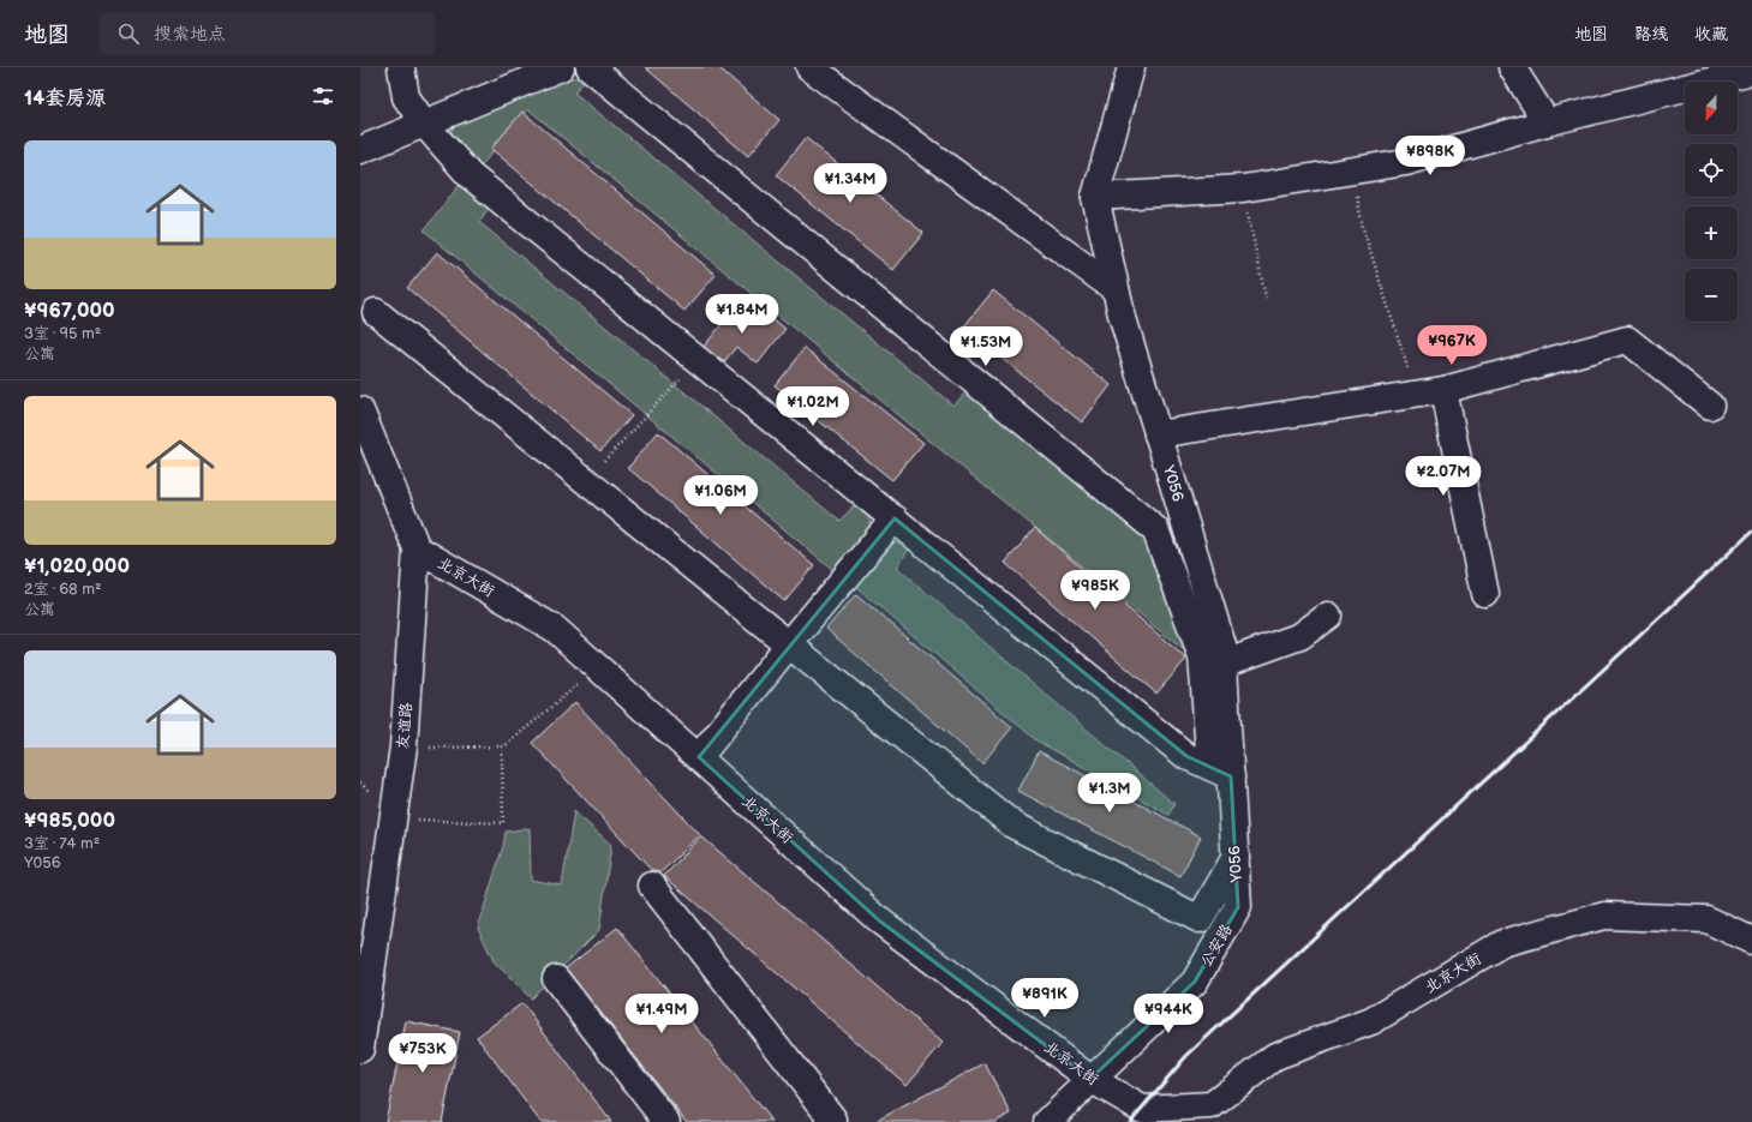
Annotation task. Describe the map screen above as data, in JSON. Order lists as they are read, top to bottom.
{
  "streets": {
    "street": [
      "Y056",
      "北京大街",
      "友谊路",
      "公安路"
    ]
  },
  "crossings": [
    ["Y056", "公安路"],
    ["北京大街", "友谊路"],
    ["北京大街", "公安路"]
  ],
  "north": "bottom",
  "page": {
    "header": "地图",
    "search": "搜索地点",
    "nav": ["地图", "路线", "收藏"],
    "heading": "14套房源",
    "map_buttons": ["+", "−"],
    "list": [
      {
        "name": "¥967,000",
        "note": "3室 · 95 m² · 公寓"
      },
      {
        "name": "¥1,020,000",
        "note": "2室 · 68 m² · 公寓"
      },
      {
        "name": "¥985,000",
        "note": "3室 · 74 m² · Y056"
      }
    ],
    "price": [
      "¥898K",
      "¥1.34M",
      "¥1.84M",
      "¥967K",
      "¥1.53M",
      "¥1.02M",
      "¥2.07M",
      "¥1.06M",
      "¥985K",
      "¥1.3M",
      "¥891K",
      "¥1.49M",
      "¥944K",
      "¥753K"
    ]
  }
}
